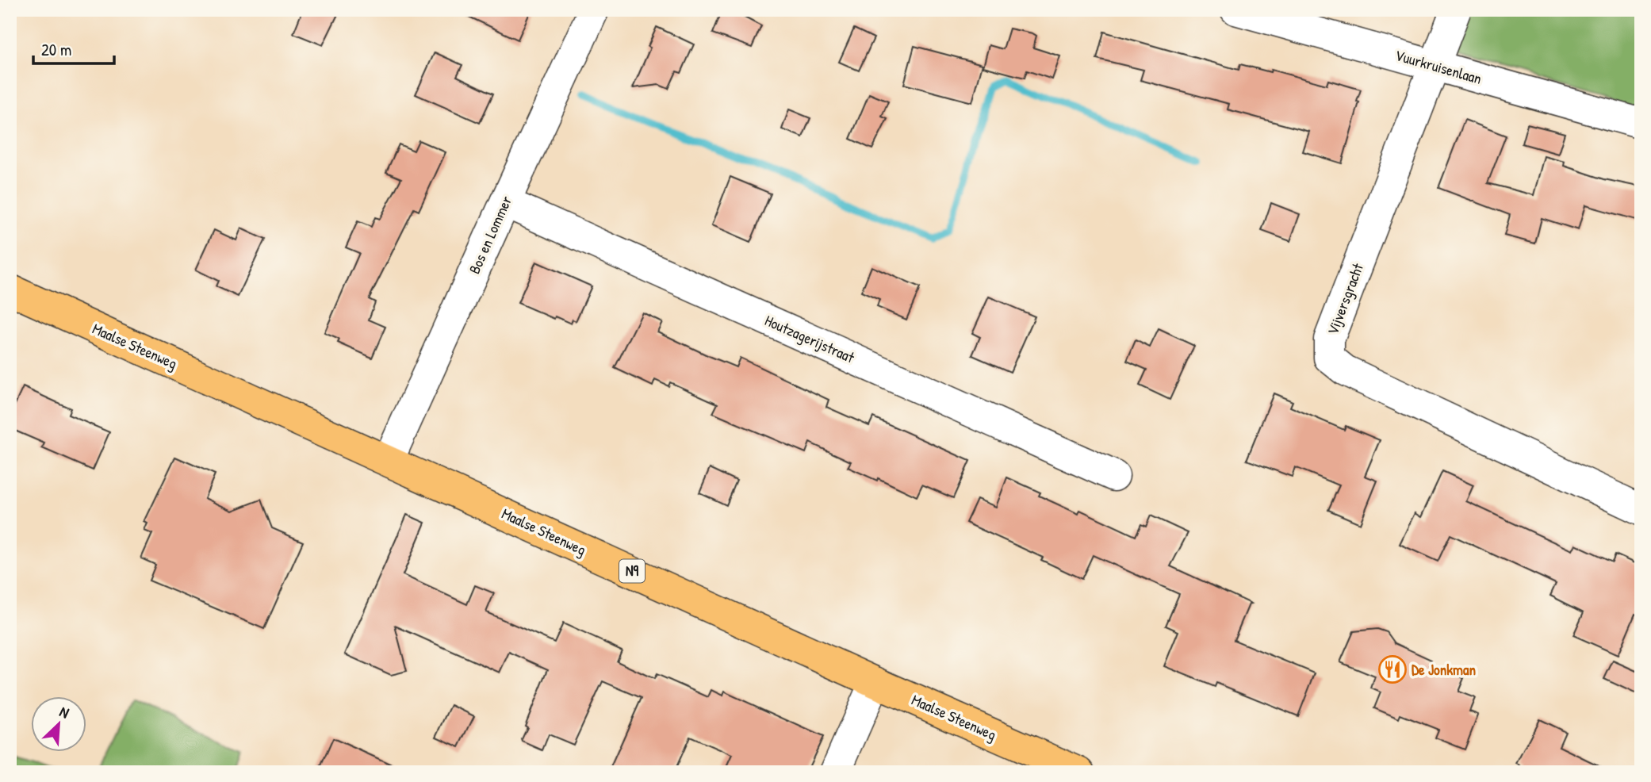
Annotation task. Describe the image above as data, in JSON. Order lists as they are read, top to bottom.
{
  "streets": {
    "main road": ["Maalse Steenweg", "N9"],
    "street": [
      "Vuurkruisenlaan",
      "Bos en Lommer",
      "Vijversgracht",
      "Houtzagerijstraat"
    ]
  },
  "crossings": [
    ["Vuurkruisenlaan", "Vijversgracht"],
    ["Bos en Lommer", "Houtzagerijstraat"],
    ["Bos en Lommer", "Maalse Steenweg"]
  ],
  "places": {
    "restaurant": ["De Jonkman"]
  },
  "scale_bar": "20 m",
  "north": "top right"
}
